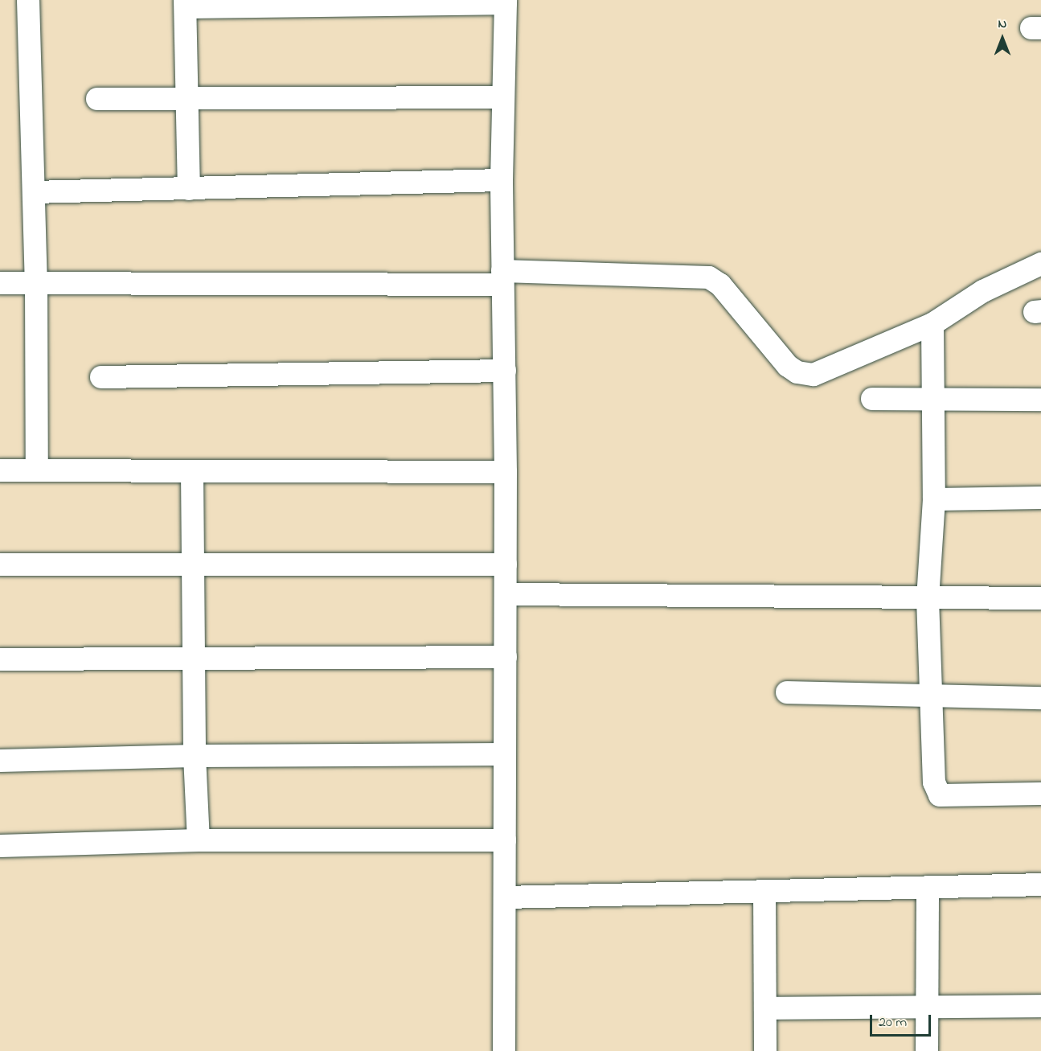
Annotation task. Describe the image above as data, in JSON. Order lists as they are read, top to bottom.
{
  "scale_bar": "20 m",
  "north": "top"
}
